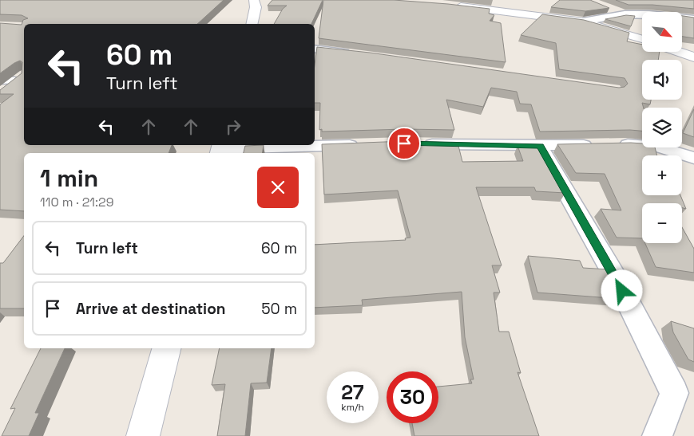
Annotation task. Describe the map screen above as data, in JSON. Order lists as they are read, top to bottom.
{
  "north": "bottom right",
  "page": {
    "map_buttons": ["+", "−"],
    "turn": ["60 m", "Turn left"],
    "heading": ["1 min", "110 m · 21:29"],
    "list": [
      {
        "name": "Turn left",
        "value": "60 m"
      },
      {
        "name": "Arrive at destination",
        "value": "50 m"
      }
    ],
    "speed": "27 km/h",
    "limit": "30"
  }
}
